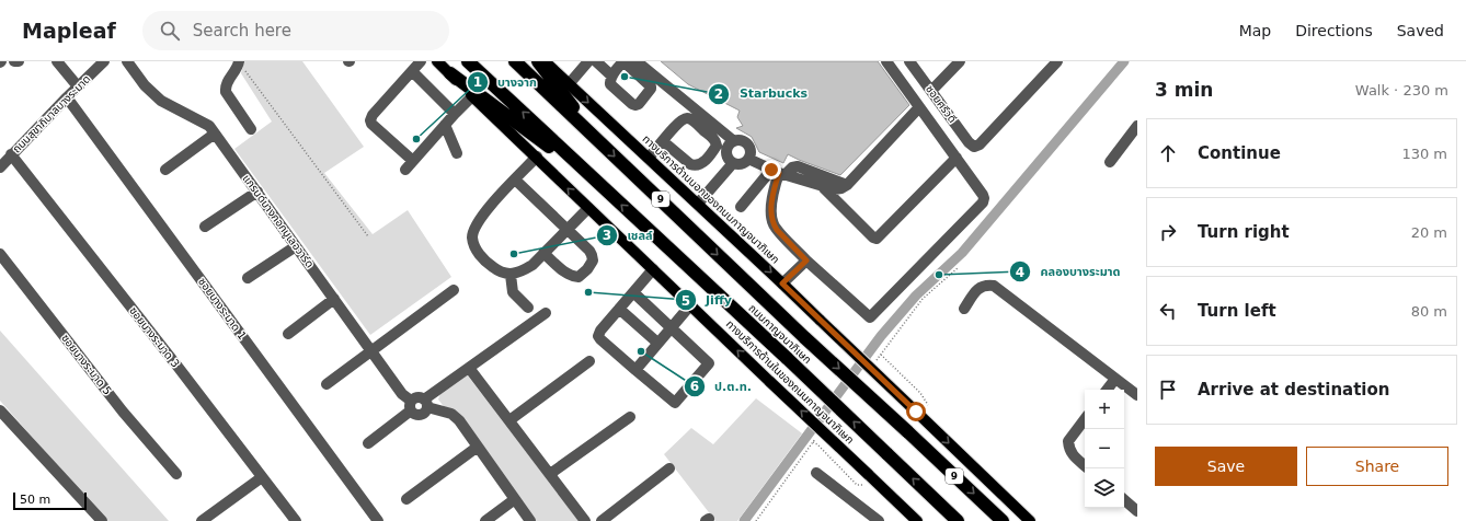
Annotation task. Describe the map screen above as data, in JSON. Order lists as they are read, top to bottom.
{
  "streets": {
    "highway": ["9", "ถนนกาญจนาภิเษก"],
    "main road": ["ทางบริการด้านนอกของถนนกาญจนาภิเษก", "ทางบริการด้านในของถนนกาญจนาภิเษก"],
    "street": [
      "ซอยศรีวดี",
      "ถนนสุขาภิบาลบางระมาด",
      "แกรนด์บางกอกบูเลอวาร์ด",
      "ซอยบางระมาด 1",
      "ซอยบางระมาด 3",
      "ซอยบางระมาด 5"
    ]
  },
  "crossings": [
    ["ถนนสุขาภิบาลบางระมาด", "ซอยบางระมาด 1"],
    ["ถนนสุขาภิบาลบางระมาด", "ซอยบางระมาด 3"]
  ],
  "one_way": ["ทางบริการด้านนอกของถนนกาญจนาภิเษก", "ทางบริการด้านในของถนนกาญจนาภิเษก"],
  "places": [
    "Starbucks",
    "บางจาก",
    "เชลล์",
    "คลองบางระมาด",
    "Jiffy",
    "ป.ต.ท."
  ],
  "scale_bar": "50 m",
  "page": {
    "header": "Mapleaf",
    "search": "Search here",
    "nav": ["Map", "Directions", "Saved"],
    "heading": ["3 min", "Walk · 230 m"],
    "list": [
      ["Continue", "130 m"],
      ["Turn right", "20 m"],
      ["Turn left", "80 m"],
      "Arrive at destination"
    ],
    "map_buttons": ["+", "−"],
    "buttons": ["Save", "Share"],
    "scale": "50 m"
  }
}
